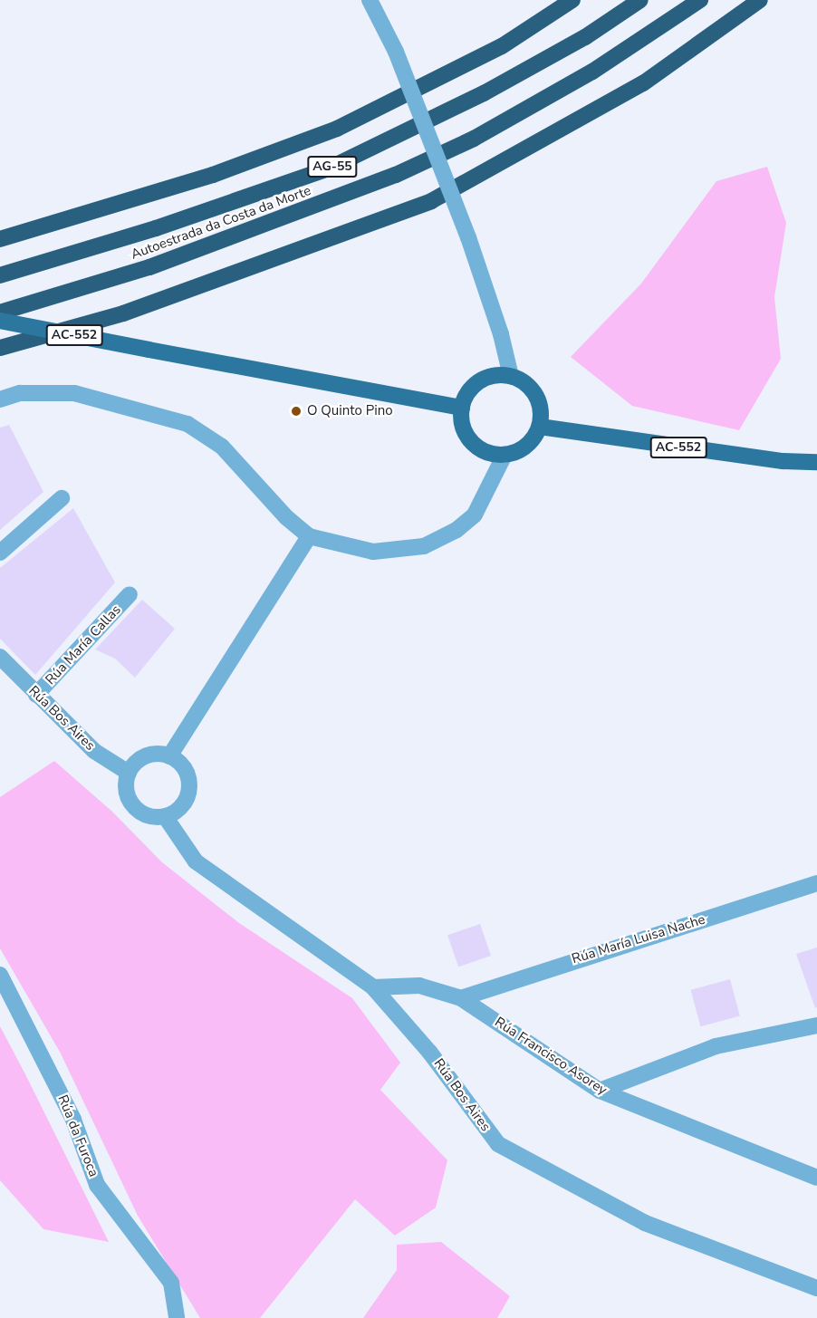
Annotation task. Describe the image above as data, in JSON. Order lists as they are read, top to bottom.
{
  "streets": {
    "highway": ["AG-55", "Autoestrada da Costa da Morte"],
    "main road": ["AC-552"],
    "street": [
      "Rúa María Callas",
      "Rúa Bos Aires",
      "Rúa María Luisa Nache",
      "Rúa Francisco Asorey",
      "Rúa da Furoca"
    ]
  },
  "crossings": [
    ["Rúa María Callas", "Rúa Bos Aires"],
    ["Rúa Bos Aires", "Rúa Francisco Asorey"],
    ["Rúa María Luisa Nache", "Rúa Francisco Asorey"]
  ],
  "places": ["O Quinto Pino"]
}
